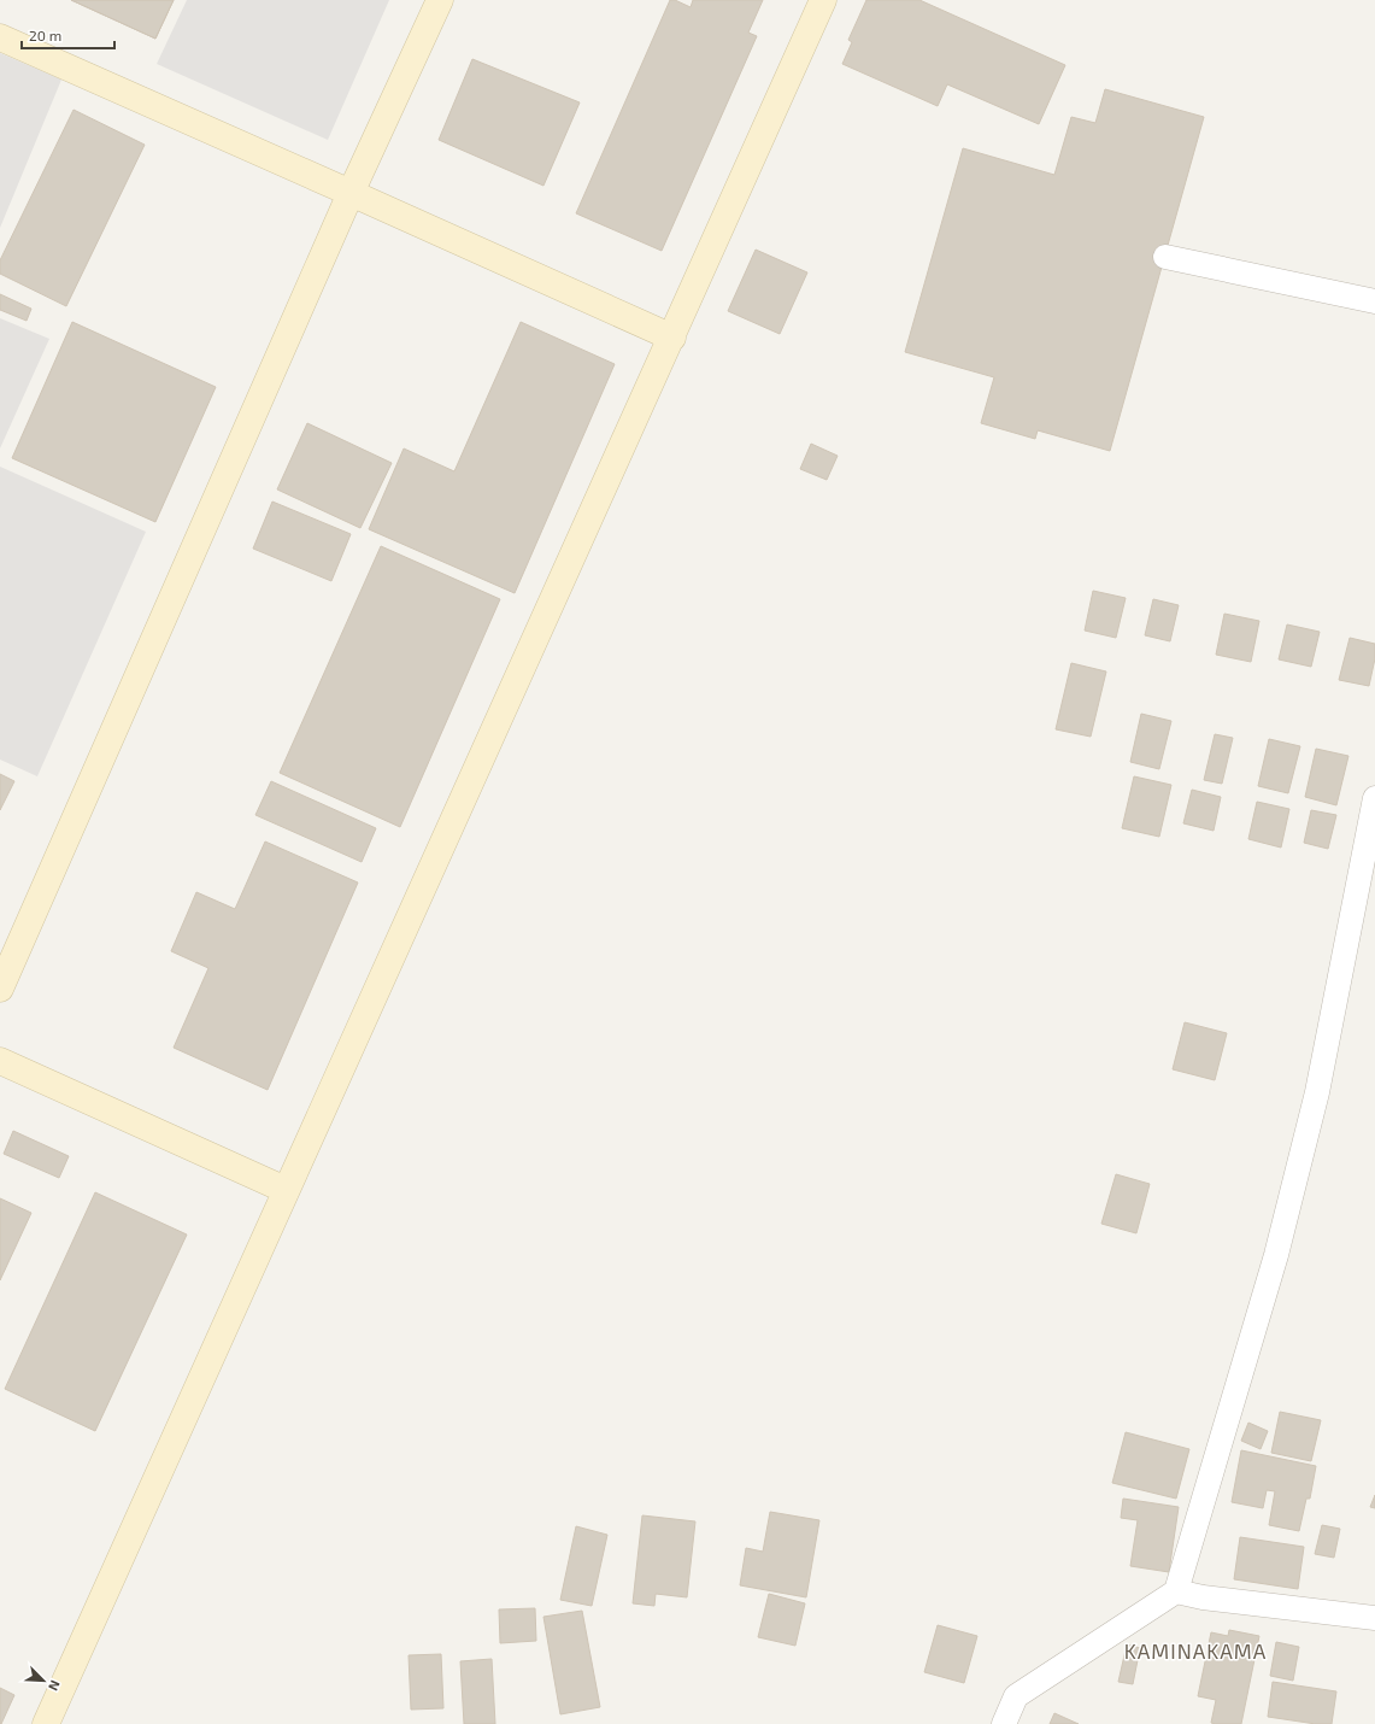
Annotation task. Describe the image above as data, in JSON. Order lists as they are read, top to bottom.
{
  "districts": ["KAMINAKAMA"],
  "scale_bar": "20 m",
  "north": "bottom right"
}
